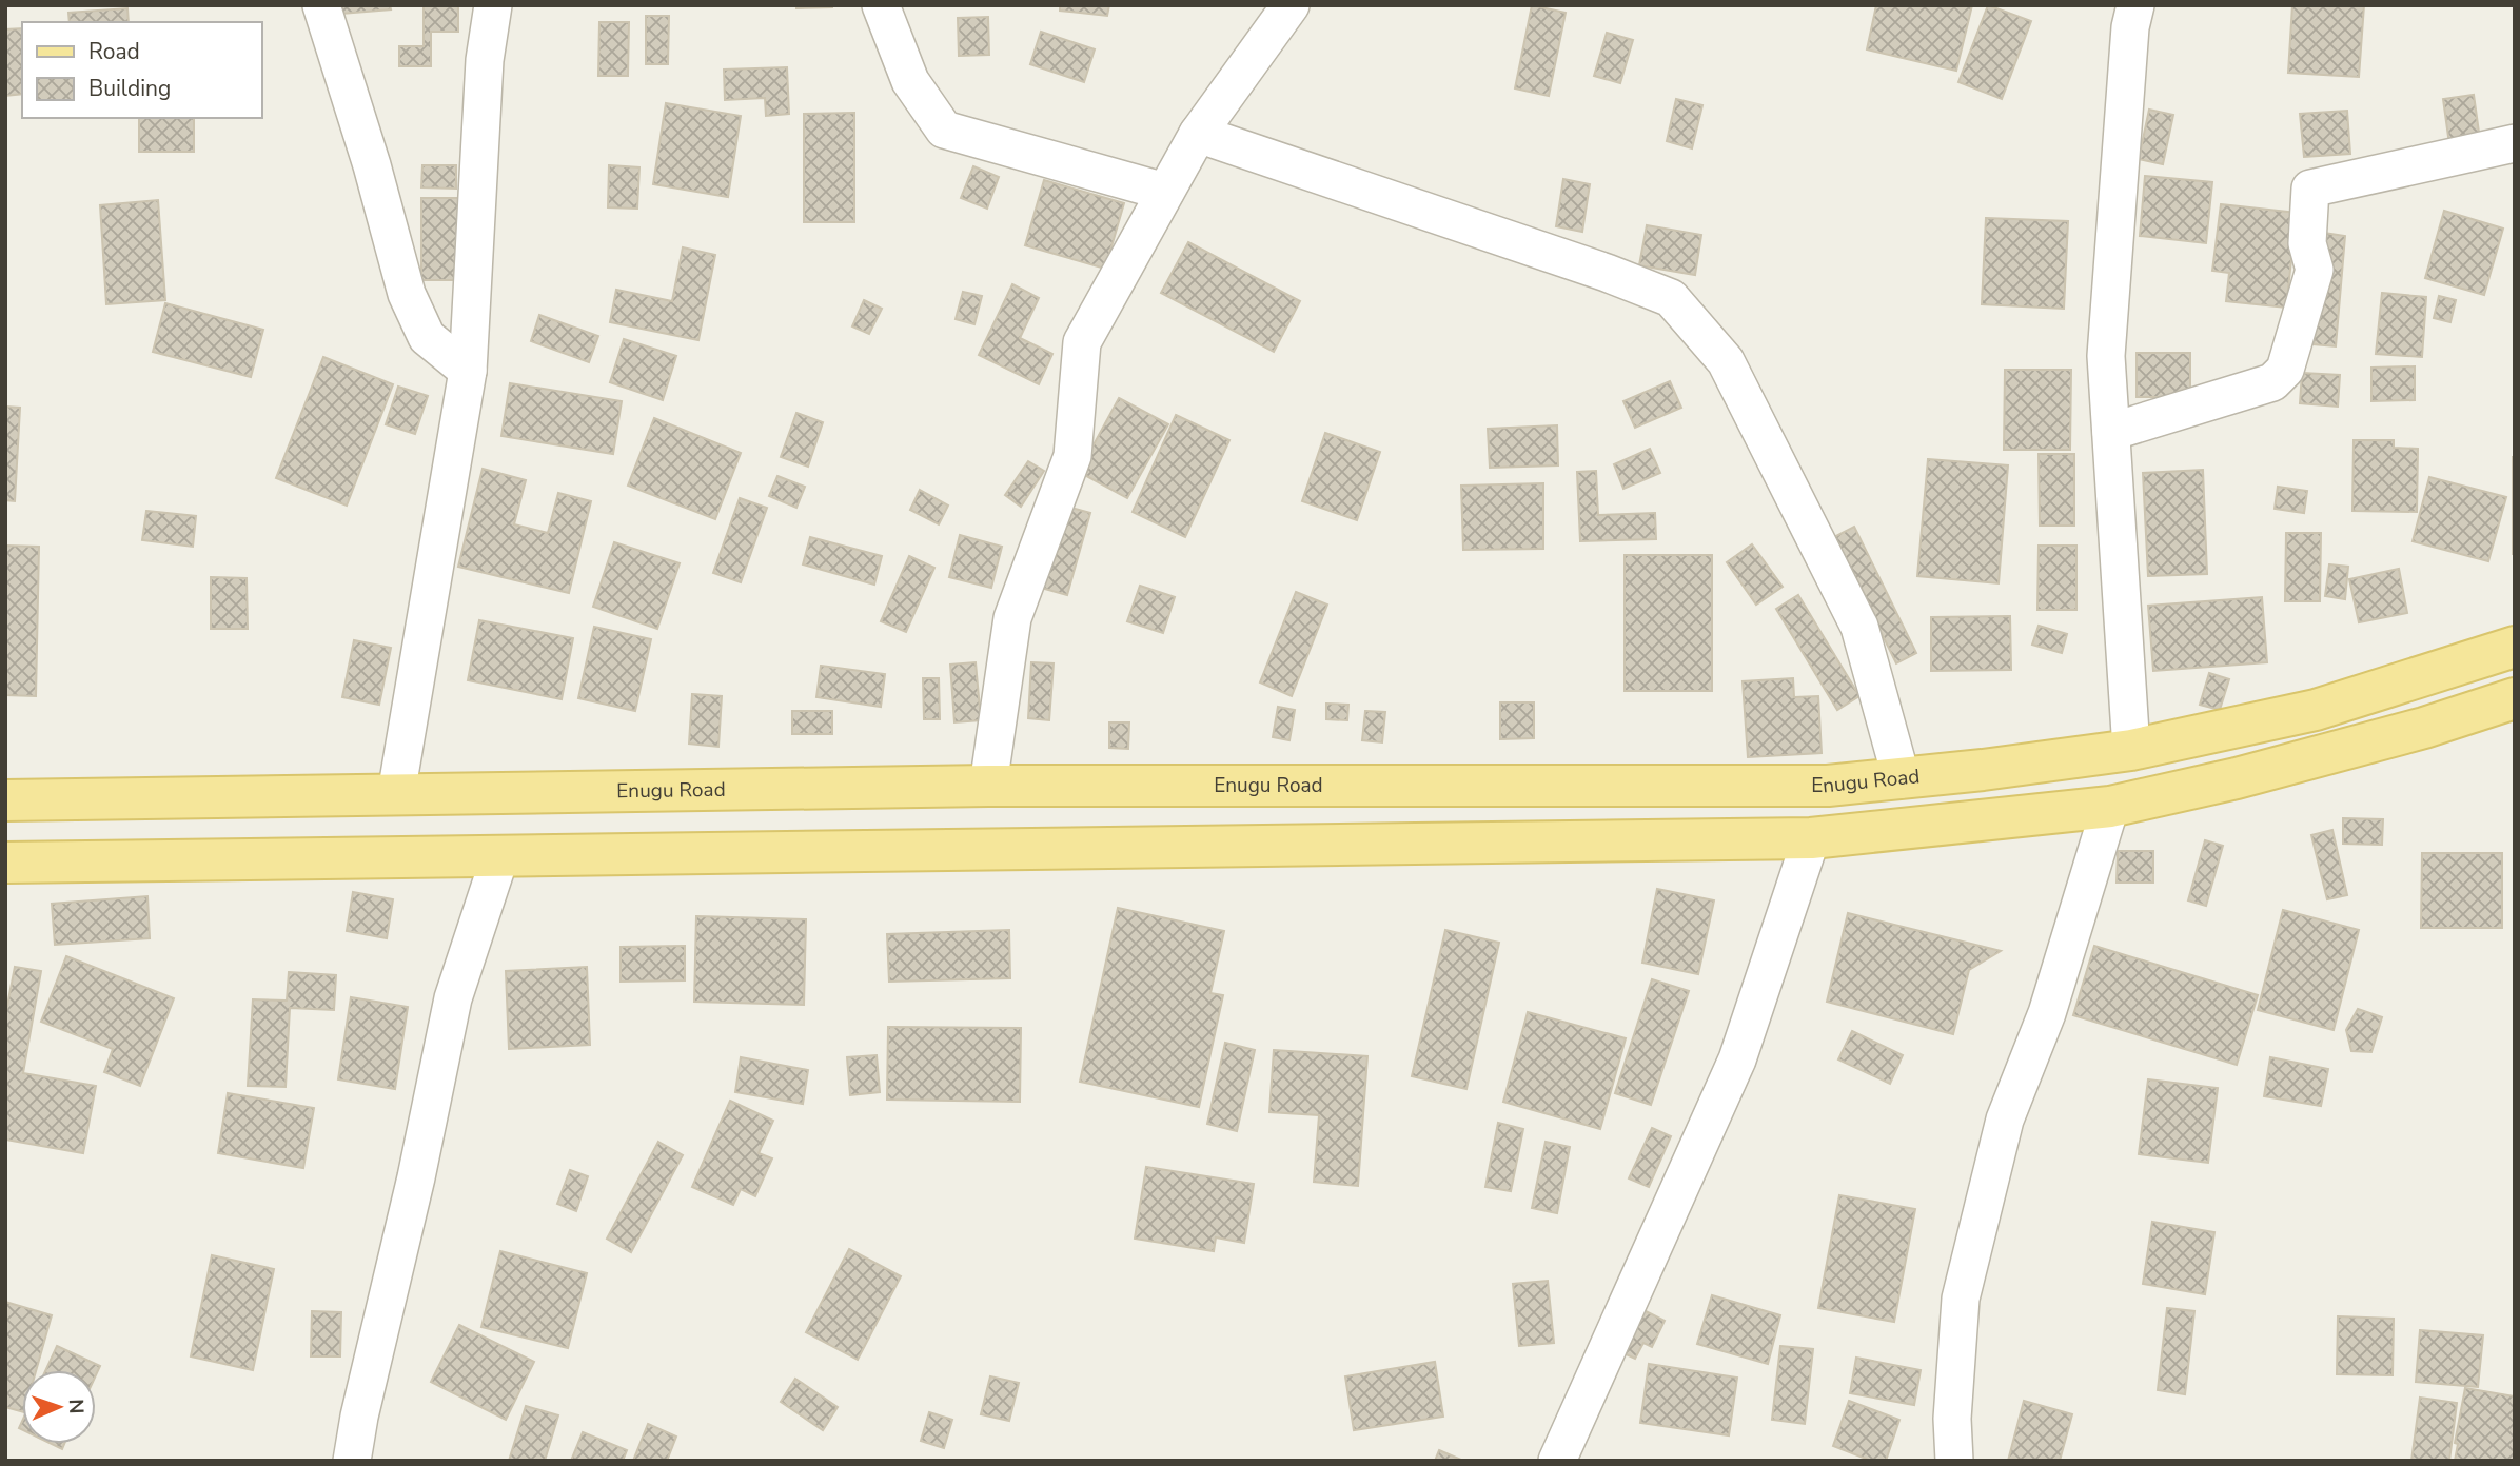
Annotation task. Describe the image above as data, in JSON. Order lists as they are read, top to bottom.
{
  "streets": {
    "main road": ["Enugu Road"]
  },
  "legend": ["Road", "Building"],
  "north": "right"
}
